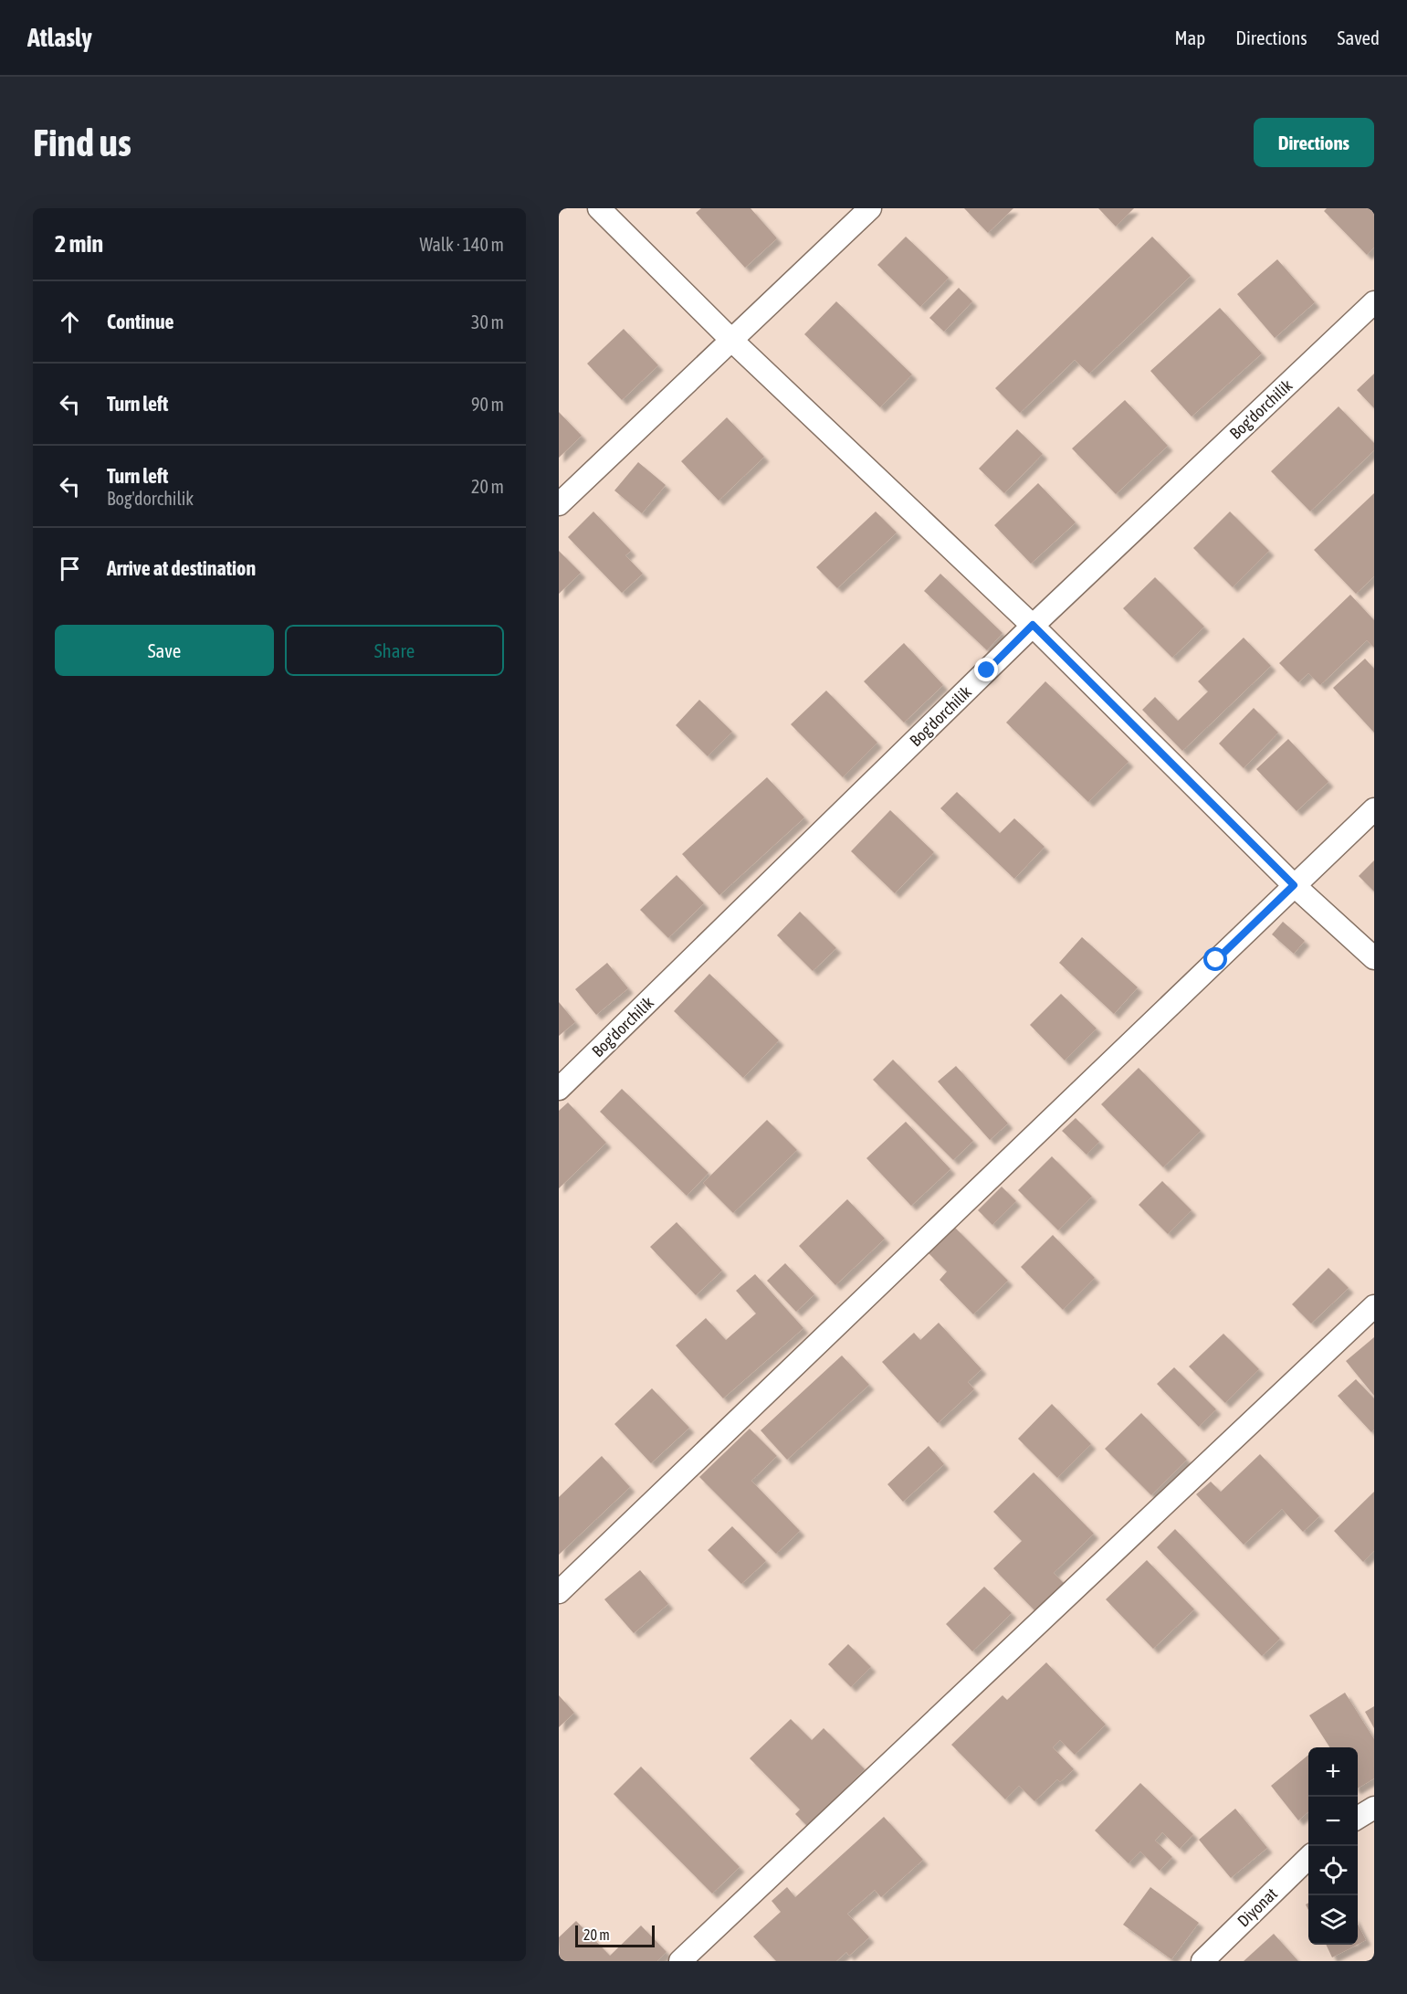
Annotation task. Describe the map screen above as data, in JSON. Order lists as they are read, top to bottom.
{
  "streets": {
    "street": ["Bog'dorchilik", "Diyonat"]
  },
  "scale_bar": "20 m",
  "page": {
    "header": "Atlasly",
    "nav": ["Map", "Directions", "Saved"],
    "buttons": [
      "Directions",
      ["Save", "Share"]
    ],
    "title": "Find us",
    "heading": ["2 min", "Walk · 140 m"],
    "list": [
      ["Continue", "30 m"],
      ["Turn left", "90 m"],
      ["Turn left", "Bog'dorchilik", "20 m"],
      "Arrive at destination"
    ],
    "map_buttons": ["+", "−"],
    "scale": "20 m"
  }
}
